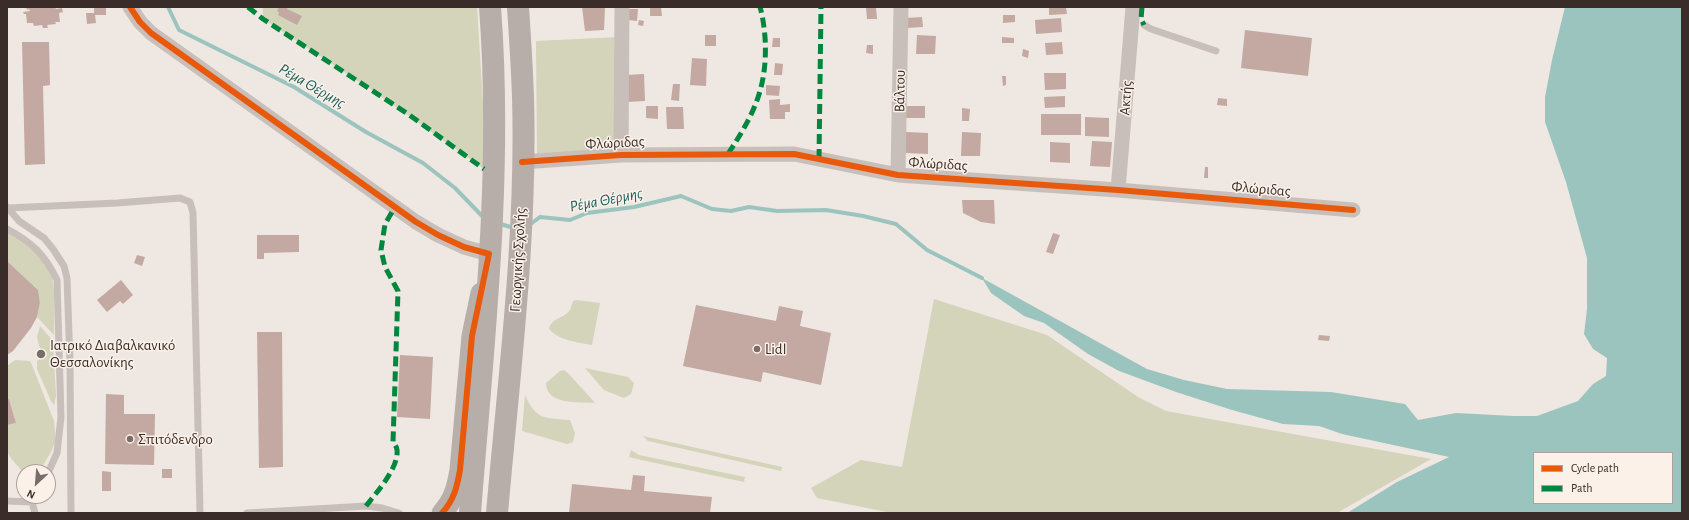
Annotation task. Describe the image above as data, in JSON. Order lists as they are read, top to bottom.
{
  "streets": {
    "main road": ["Γεωργικής Σχολής"],
    "street": ["Βάλτου", "Ακτής", "Φλώριδας"]
  },
  "crossings": [
    ["Βάλτου", "Φλώριδας"],
    ["Ακτής", "Φλώριδας"],
    ["Φλώριδας", "Γεωργικής Σχολής"]
  ],
  "water": ["Ρέμα Θέρμης"],
  "places": ["Lidl", "Ιατρικό Διαβαλκανικό Θεσσαλονίκης", "Σπιτόδενδρο"],
  "legend": ["Cycle path", "Path"],
  "north": "bottom left"
}
